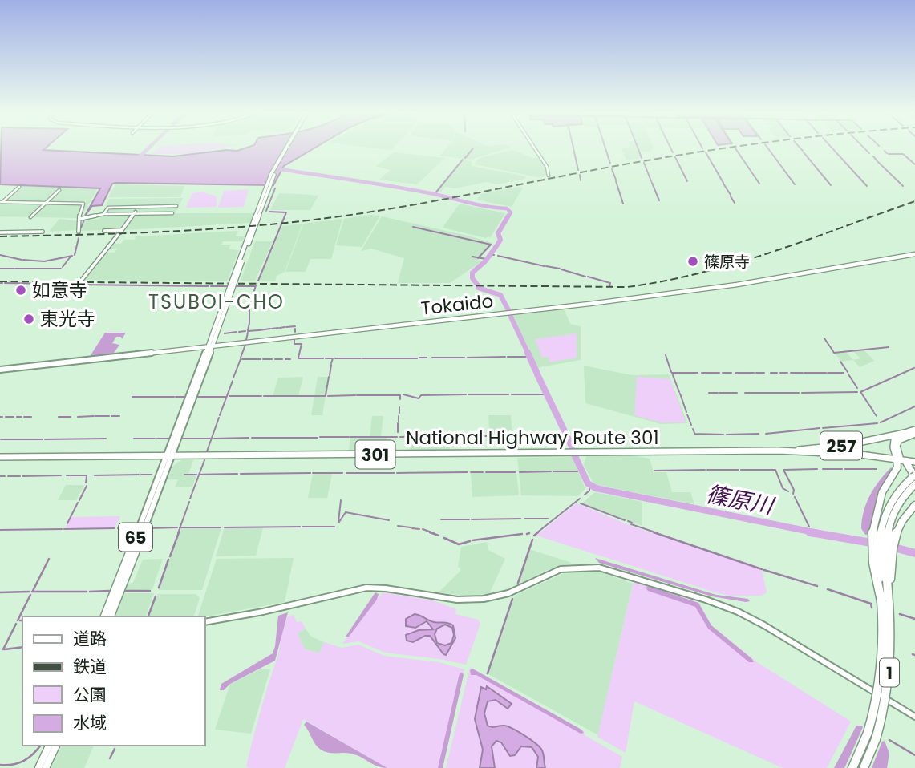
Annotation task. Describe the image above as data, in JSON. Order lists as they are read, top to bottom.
{
  "streets": {
    "highway": [
      "National Highway Route 301",
      "257",
      "301",
      "1"
    ],
    "main road": ["Tokaido", "65"]
  },
  "crossings": [
    ["Tokaido", "65"],
    ["National Highway Route 301", "257"],
    ["National Highway Route 301", "65"]
  ],
  "districts": ["TSUBOI-CHO"],
  "water": ["篠原川"],
  "places": ["篠原寺", "如意寺", "東光寺"],
  "legend": [
    "道路",
    "鉄道",
    "公園",
    "水域"
  ]
}
